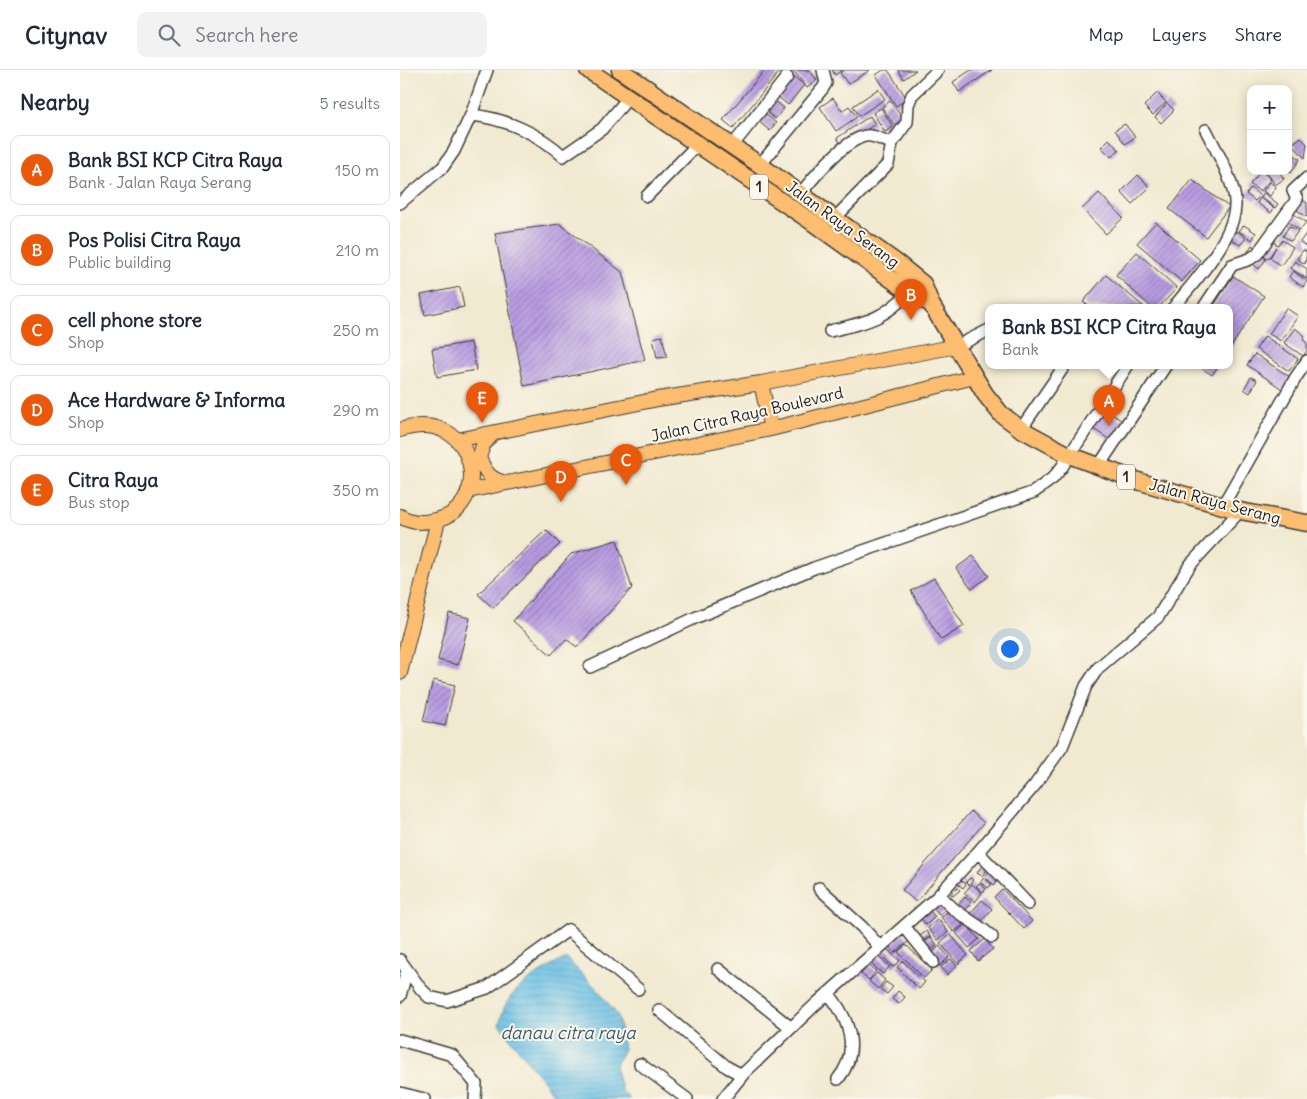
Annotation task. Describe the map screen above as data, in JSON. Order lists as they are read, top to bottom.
{
  "streets": {
    "highway": ["1", "Jalan Raya Serang"],
    "main road": ["Jalan Citra Raya Boulevard"]
  },
  "crossings": [
    ["Jalan Raya Serang", "Jalan Citra Raya Boulevard"]
  ],
  "water": ["danau citra raya"],
  "page": {
    "header": "Citynav",
    "search": "Search here",
    "nav": ["Map", "Layers", "Share"],
    "heading": ["Nearby", "5 results"],
    "map_buttons": ["+", "−"],
    "list": [
      {
        "mark": "A",
        "name": "Bank BSI KCP Citra Raya",
        "note": "Bank · Jalan Raya Serang",
        "value": "150 m"
      },
      {
        "mark": "B",
        "name": "Pos Polisi Citra Raya",
        "note": "Public building",
        "value": "210 m"
      },
      {
        "mark": "C",
        "name": "cell phone store",
        "note": "Shop",
        "value": "250 m"
      },
      {
        "mark": "D",
        "name": "Ace Hardware & Informa",
        "note": "Shop",
        "value": "290 m"
      },
      {
        "mark": "E",
        "name": "Citra Raya",
        "note": "Bus stop",
        "value": "350 m"
      }
    ],
    "pins": [
      "B",
      "E",
      "A",
      "C",
      "D"
    ],
    "popup": ["Bank BSI KCP Citra Raya", "Bank"]
  }
}
